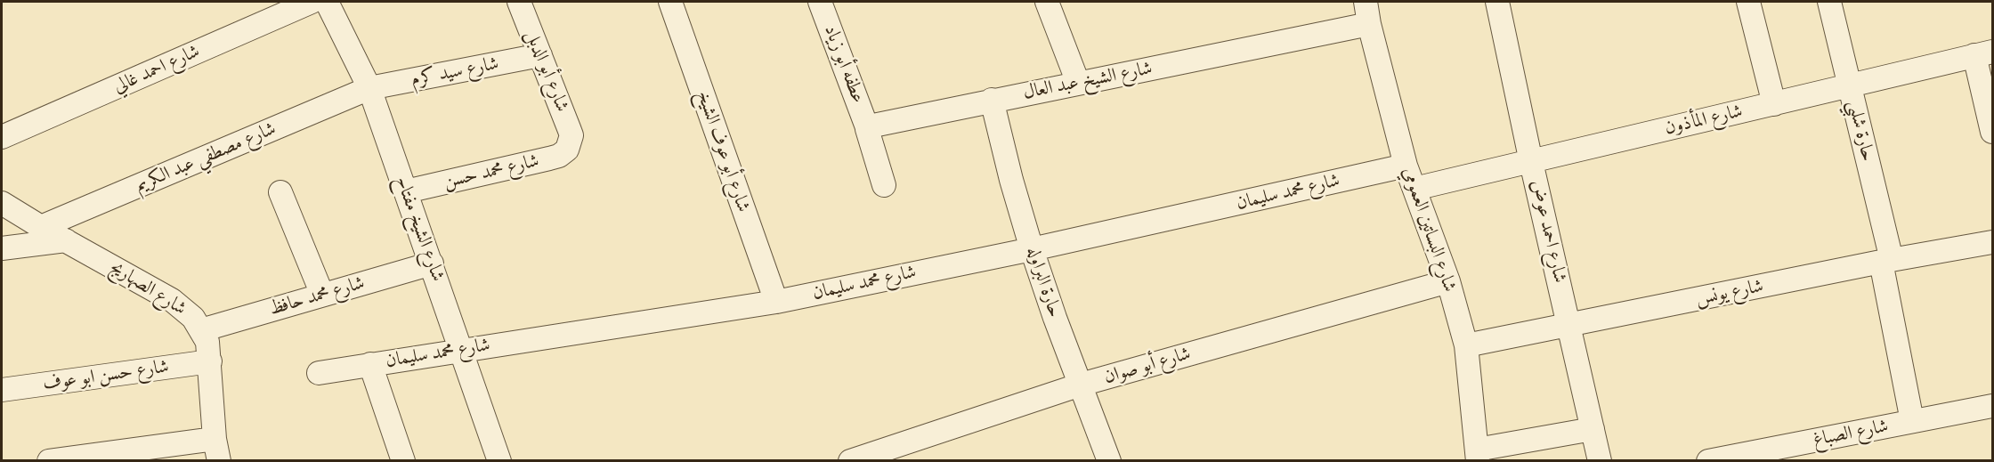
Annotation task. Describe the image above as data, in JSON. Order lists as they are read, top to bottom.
{
  "streets": {
    "street": [
      "عطفه أبو زياد",
      "شارع احمد غالي",
      "شارع أبو الدبل",
      "شارع سيد كرم",
      "شارع الشيخ عبد العال",
      "شارع المأذون",
      "حارة شلبي",
      "شارع أبو عوف الشيخ",
      "شارع مصطفي عبد الكريم",
      "شارع محمد حسن",
      "شارع محمد سليمان",
      "شارع الشيخ مفتاح",
      "شارع البساتين العمومي",
      "شارع احمد عوض",
      "حارة البراوله",
      "شارع الصهاريج",
      "شارع يونس",
      "شارع محمد حافظ",
      "شارع أبو صوان",
      "شارع حسن ابو عوف",
      "شارع الصباغ"
    ]
  },
  "crossings": [
    ["عطفه أبو زياد", "شارع الشيخ عبد العال"],
    ["شارع أبو الدبل", "شارع سيد كرم"],
    ["شارع أبو الدبل", "شارع محمد حسن"],
    ["شارع سيد كرم", "شارع مصطفي عبد الكريم"],
    ["شارع سيد كرم", "شارع الشيخ مفتاح"],
    ["شارع الشيخ عبد العال", "شارع البساتين العمومي"],
    ["شارع الشيخ عبد العال", "حارة البراوله"],
    ["شارع المأذون", "حارة شلبي"],
    ["شارع المأذون", "شارع البساتين العمومي"],
    ["شارع المأذون", "شارع احمد عوض"],
    ["حارة شلبي", "شارع يونس"],
    ["حارة شلبي", "شارع الصباغ"],
    ["شارع أبو عوف الشيخ", "شارع محمد سليمان"],
    ["شارع مصطفي عبد الكريم", "شارع الشيخ مفتاح"],
    ["شارع مصطفي عبد الكريم", "شارع الصهاريج"],
    ["شارع محمد حسن", "شارع الشيخ مفتاح"],
    ["شارع محمد سليمان", "شارع الشيخ مفتاح"],
    ["شارع محمد سليمان", "شارع البساتين العمومي"],
    ["شارع محمد سليمان", "حارة البراوله"],
    ["شارع الشيخ مفتاح", "شارع محمد حافظ"],
    ["شارع البساتين العمومي", "شارع يونس"],
    ["شارع البساتين العمومي", "شارع أبو صوان"],
    ["شارع احمد عوض", "شارع يونس"],
    ["حارة البراوله", "شارع أبو صوان"],
    ["شارع الصهاريج", "شارع محمد حافظ"],
    ["شارع الصهاريج", "شارع حسن ابو عوف"]
  ]
}
